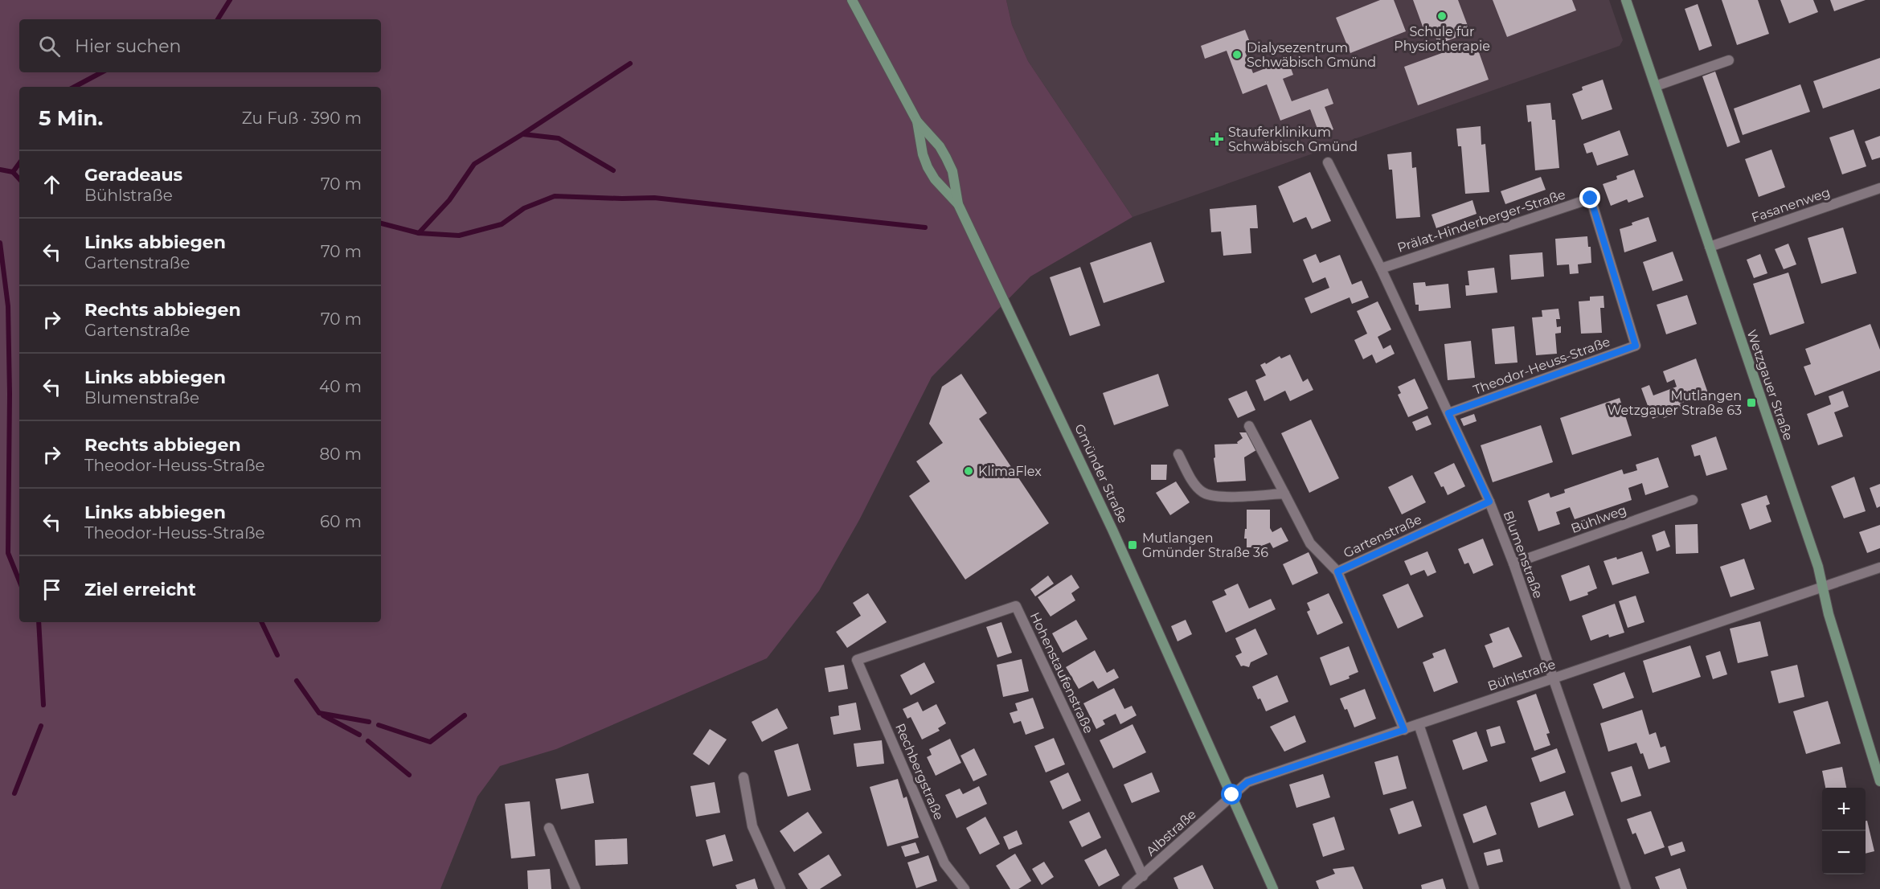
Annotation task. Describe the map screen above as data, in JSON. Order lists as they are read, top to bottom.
{
  "streets": {
    "street": [
      "Fasanenweg",
      "Prälat-Hinderberger-Straße",
      "Theodor-Heuss-Straße",
      "Wetzgauer Straße",
      "Gmünder Straße",
      "Bühlweg",
      "Gartenstraße",
      "Blumenstraße",
      "Hohenstaufenstraße",
      "Bühlstraße",
      "Rechbergstraße",
      "Albstraße"
    ]
  },
  "crossings": [
    ["Fasanenweg", "Wetzgauer Straße"],
    ["Prälat-Hinderberger-Straße", "Theodor-Heuss-Straße"],
    ["Prälat-Hinderberger-Straße", "Blumenstraße"],
    ["Theodor-Heuss-Straße", "Blumenstraße"],
    ["Wetzgauer Straße", "Bühlstraße"],
    ["Gmünder Straße", "Bühlstraße"],
    ["Gmünder Straße", "Albstraße"],
    ["Bühlweg", "Blumenstraße"],
    ["Gartenstraße", "Blumenstraße"],
    ["Gartenstraße", "Bühlstraße"],
    ["Blumenstraße", "Bühlstraße"],
    ["Hohenstaufenstraße", "Rechbergstraße"],
    ["Hohenstaufenstraße", "Albstraße"],
    ["Bühlstraße", "Albstraße"]
  ],
  "places": {
    "other": ["Schule für Physiotherapie", "Dialysezentrum Schwäbisch Gmünd", "KlimaFlex"],
    "health": ["Stauferklinikum Schwäbisch Gmünd"],
    "transit": ["Mutlangen Wetzgauer Straße 63", "Mutlangen Gmünder Straße 36"]
  },
  "page": {
    "search": "Hier suchen",
    "heading": ["5 Min.", "Zu Fuß · 390 m"],
    "list": [
      ["Geradeaus", "Bühlstraße", "70 m"],
      ["Links abbiegen", "Gartenstraße", "70 m"],
      ["Rechts abbiegen", "Gartenstraße", "70 m"],
      ["Links abbiegen", "Blumenstraße", "40 m"],
      ["Rechts abbiegen", "Theodor-Heuss-Straße", "80 m"],
      ["Links abbiegen", "Theodor-Heuss-Straße", "60 m"],
      "Ziel erreicht"
    ],
    "map_buttons": ["+", "−"]
  }
}
